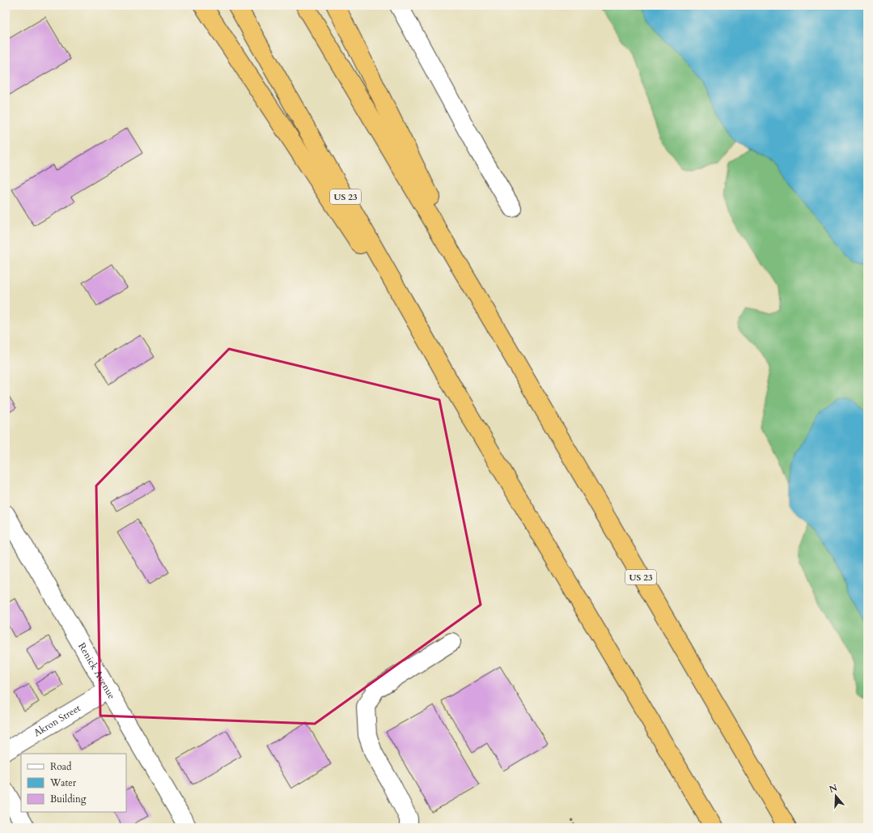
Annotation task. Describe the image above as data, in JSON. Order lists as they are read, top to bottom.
{
  "streets": {
    "highway": ["US 23"],
    "street": ["Renick Avenue", "Akron Street"]
  },
  "crossings": [
    ["Renick Avenue", "Akron Street"]
  ],
  "legend": ["Road", "Water", "Building"],
  "north": "top"
}
